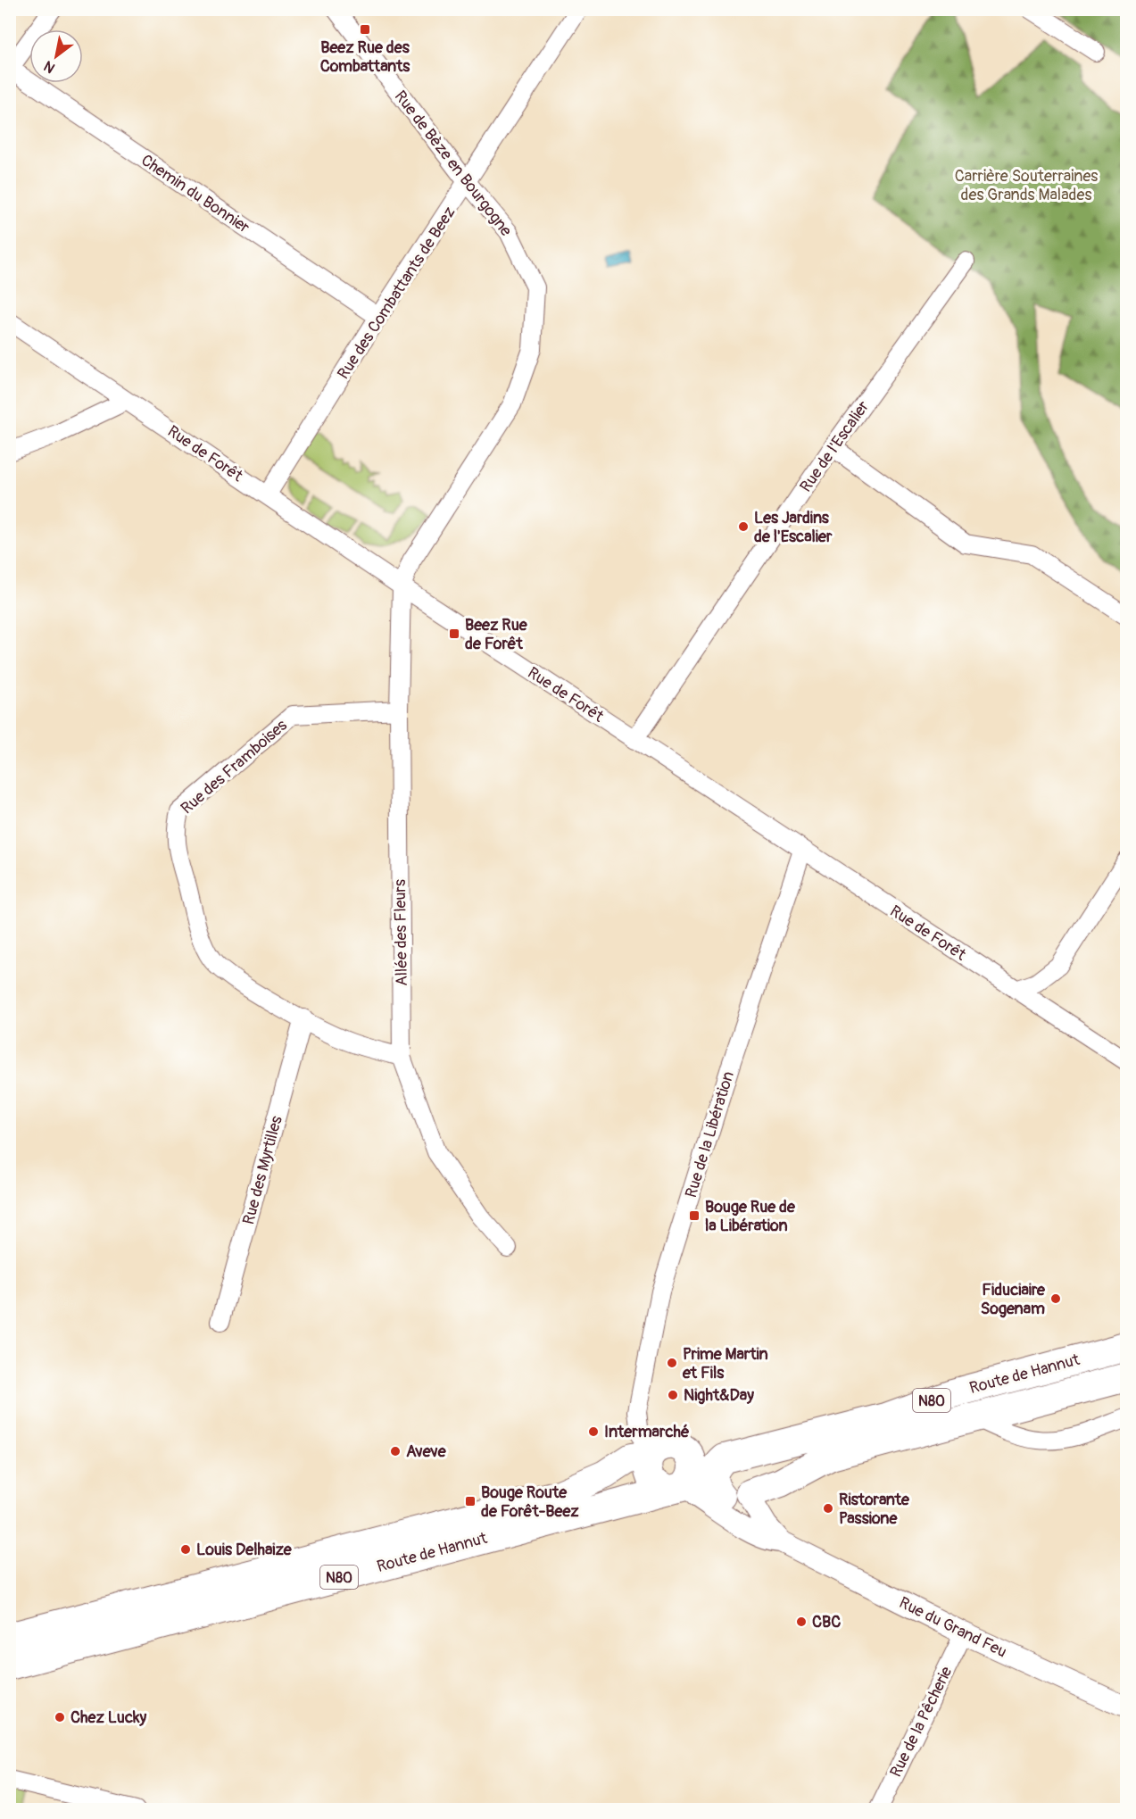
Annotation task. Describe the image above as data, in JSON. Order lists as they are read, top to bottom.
{
  "streets": {
    "main road": ["Route de Hannut", "N80"],
    "street": [
      "Rue de Bèze en Bourgogne",
      "Chemin du Bonnier",
      "Rue des Combattants de Beez",
      "Rue de l'Escalier",
      "Rue de Forêt",
      "Rue des Framboises",
      "Allée des Fleurs",
      "Rue de la Libération",
      "Rue des Myrtilles",
      "Rue du Grand Feu",
      "Rue de la Pêcherie"
    ]
  },
  "crossings": [
    ["Rue de Bèze en Bourgogne", "Rue des Combattants de Beez"],
    ["Rue de Bèze en Bourgogne", "Rue de Forêt"],
    ["Rue de Bèze en Bourgogne", "Allée des Fleurs"],
    ["Chemin du Bonnier", "Rue des Combattants de Beez"],
    ["Rue des Combattants de Beez", "Rue de Forêt"],
    ["Rue de l'Escalier", "Rue de Forêt"],
    ["Rue de Forêt", "Allée des Fleurs"],
    ["Rue de Forêt", "Rue de la Libération"],
    ["Rue des Framboises", "Allée des Fleurs"],
    ["Rue des Framboises", "Rue des Myrtilles"],
    ["Rue de la Libération", "Route de Hannut"],
    ["Route de Hannut", "Rue du Grand Feu"],
    ["Rue du Grand Feu", "Rue de la Pêcherie"]
  ],
  "parks": ["Carrière Souterraines des Grands Malades"],
  "places": {
    "transit": [
      "Beez Rue des Combattants",
      "Beez Rue de Forêt",
      "Bouge Rue de la Libération",
      "Bouge Route de Forêt-Beez"
    ],
    "other": [
      "Les Jardins de l'Escalier",
      "Fiduciaire Sogenam",
      "Prime Martin et Fils",
      "Night&Day",
      "Intermarché",
      "Aveve",
      "Ristorante Passione",
      "Louis Delhaize",
      "CBC",
      "Chez Lucky"
    ]
  },
  "north": "bottom left"
}
